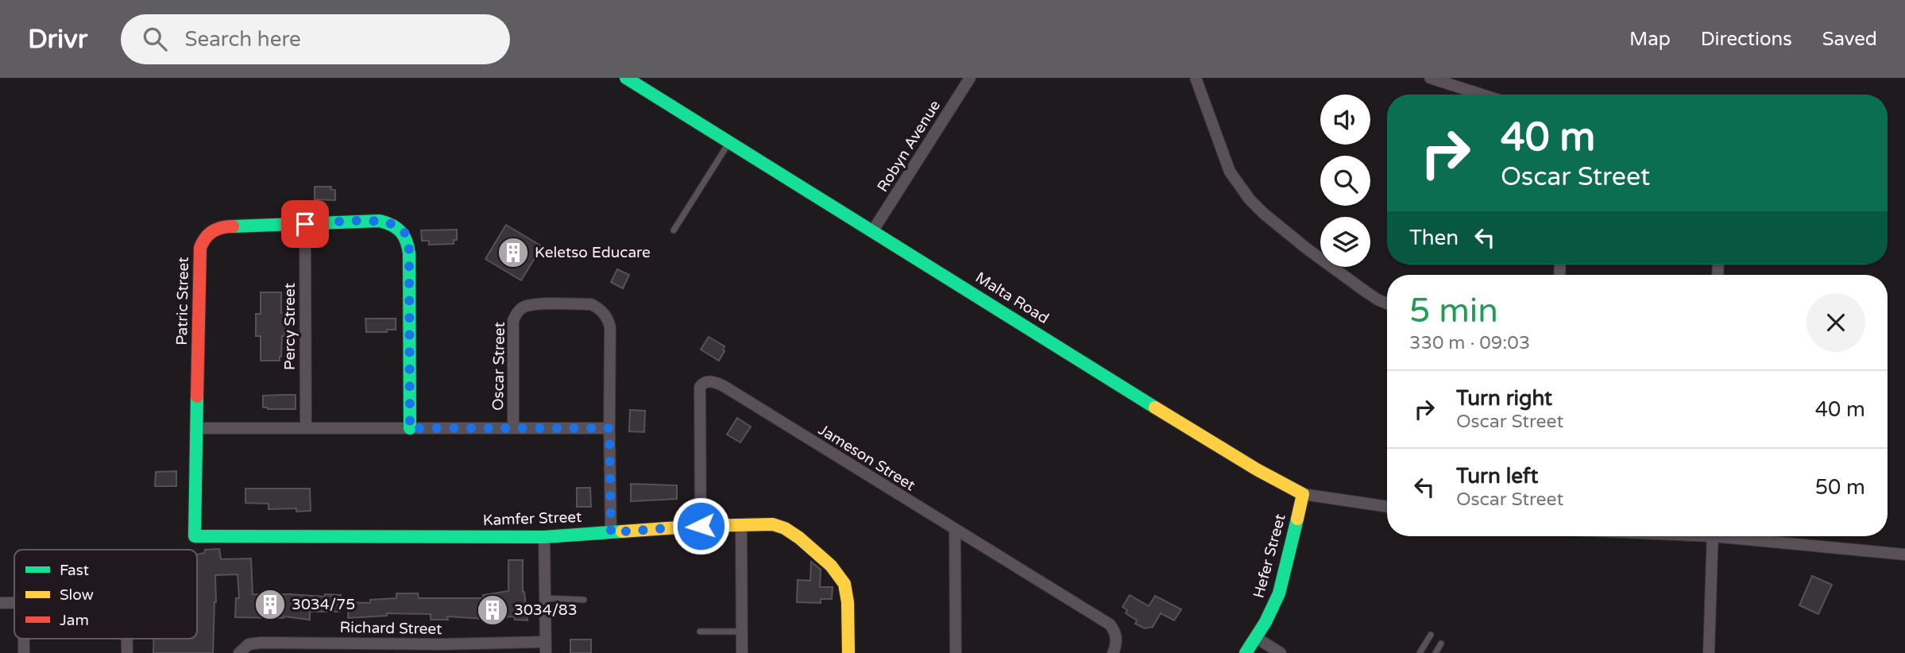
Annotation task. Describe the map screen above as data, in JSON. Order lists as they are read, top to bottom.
{
  "streets": {
    "street": [
      "Robyn Avenue",
      "Malta Road",
      "Patric Street",
      "Percy Street",
      "Oscar Street",
      "Jameson Street",
      "Kamfer Street",
      "Hefer Street",
      "Richard Street"
    ]
  },
  "crossings": [
    ["Robyn Avenue", "Malta Road"],
    ["Malta Road", "Hefer Street"],
    ["Patric Street", "Percy Street"],
    ["Patric Street", "Oscar Street"],
    ["Patric Street", "Kamfer Street"],
    ["Percy Street", "Oscar Street"],
    ["Oscar Street", "Kamfer Street"],
    ["Jameson Street", "Kamfer Street"]
  ],
  "places": {
    "building": ["Keletso Educare", "3034/75", "3034/83"]
  },
  "legend": ["Fast", "Slow", "Jam"],
  "page": {
    "header": "Drivr",
    "search": "Search here",
    "nav": ["Map", "Directions", "Saved"],
    "turn": ["40 m", "Oscar Street"],
    "then": "Then",
    "heading": ["5 min", "330 m · 09:03"],
    "list": [
      {
        "name": "Turn right",
        "note": "Oscar Street",
        "value": "40 m"
      },
      {
        "name": "Turn left",
        "note": "Oscar Street",
        "value": "50 m"
      }
    ]
  }
}
